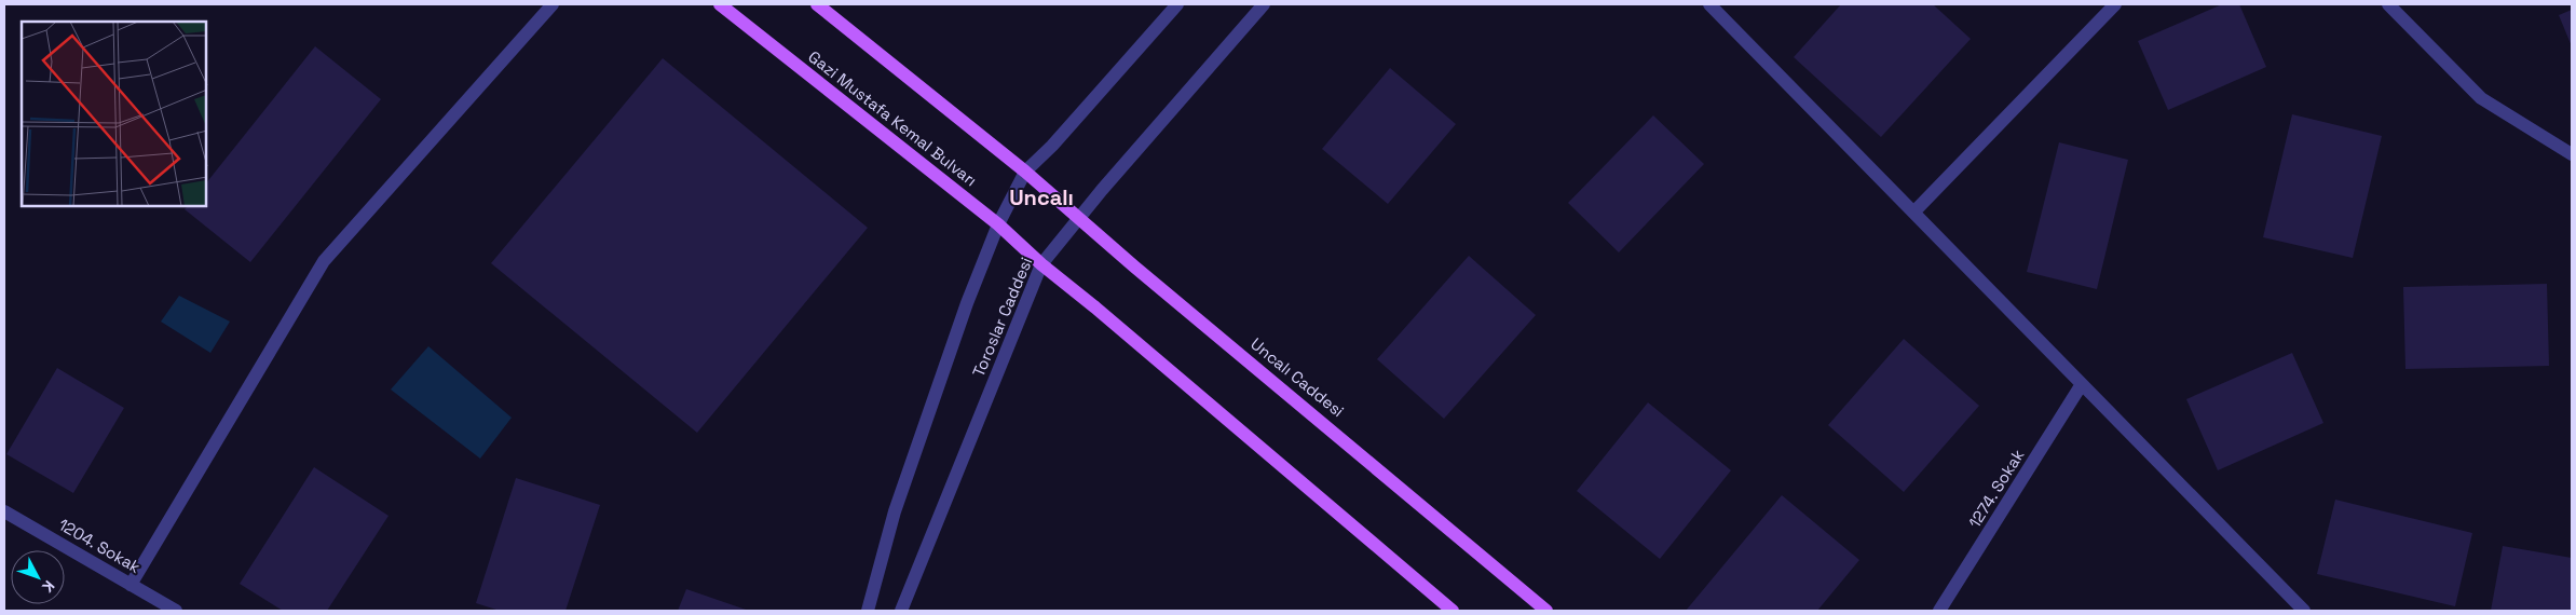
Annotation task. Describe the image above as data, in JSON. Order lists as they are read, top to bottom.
{
  "streets": {
    "main road": ["Gazi Mustafa Kemal Bulvarı", "Uncalı Caddesi"],
    "street": ["Toroslar Caddesi", "1274. Sokak", "1204. Sokak"]
  },
  "crossings": [
    ["Gazi Mustafa Kemal Bulvarı", "Toroslar Caddesi"],
    ["Toroslar Caddesi", "Uncalı Caddesi"]
  ],
  "districts": ["Uncalı"],
  "north": "bottom right"
}
